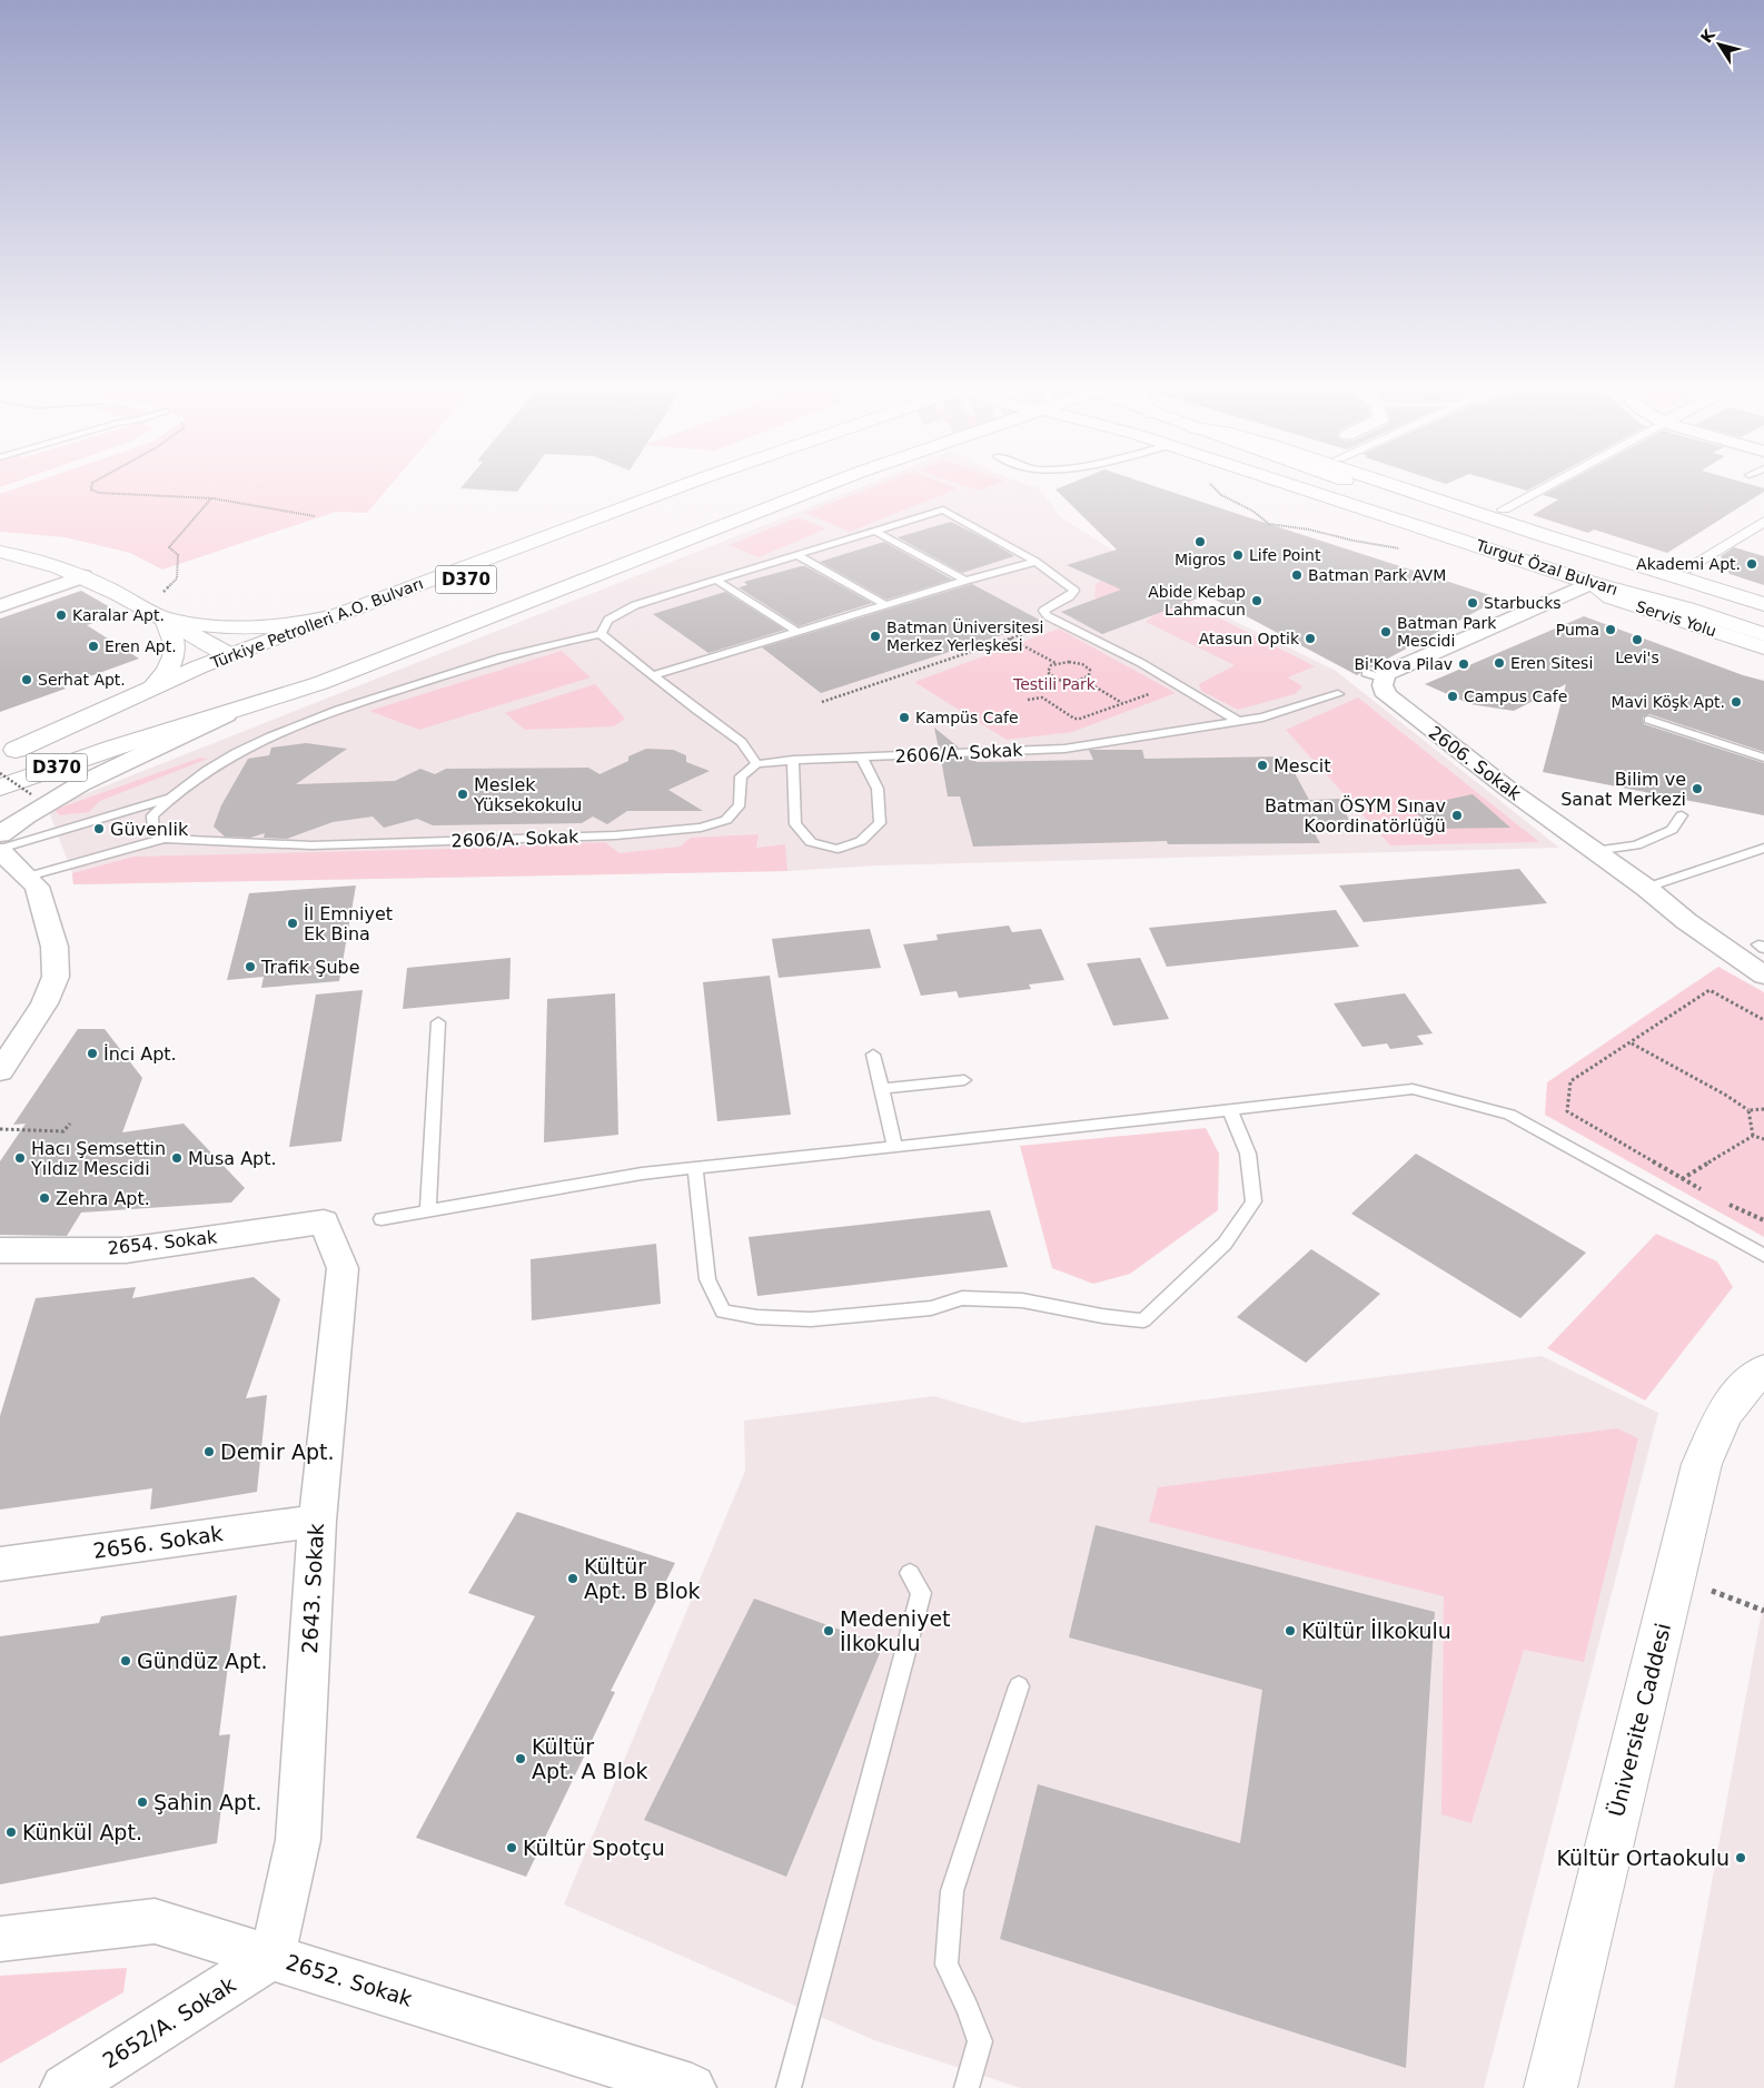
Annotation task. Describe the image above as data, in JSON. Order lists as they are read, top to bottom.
{
  "streets": {
    "main road": [
      "Turgut Özal Bulvarı",
      "D370",
      "Servis Yolu",
      "Türkiye Petrolleri A.O. Bulvarı",
      "Üniversite Caddesi"
    ],
    "street": [
      "2606. Sokak",
      "2654. Sokak",
      "2656. Sokak",
      "2643. Sokak",
      "2652. Sokak",
      "2652/A. Sokak"
    ],
    "lane": ["2606/A. Sokak"]
  },
  "crossings": [
    ["Turgut Özal Bulvarı", "Servis Yolu"],
    ["Turgut Özal Bulvarı", "2606. Sokak"],
    ["Servis Yolu", "2606. Sokak"],
    ["2654. Sokak", "2643. Sokak"],
    ["2656. Sokak", "2643. Sokak"],
    ["2643. Sokak", "2652. Sokak"],
    ["2643. Sokak", "2652/A. Sokak"],
    ["2652. Sokak", "2652/A. Sokak"]
  ],
  "parks": ["Testili Park"],
  "places": [
    "Migros",
    "Life Point",
    "Akademi Apt.",
    "Batman Park AVM",
    "Abide Kebap Lahmacun",
    "Starbucks",
    "Karalar Apt.",
    "Puma",
    "Batman Park Mescidi",
    "Batman Üniversitesi Merkez Yerleşkesi",
    "Atasun Optik",
    "Levi's",
    "Eren Apt.",
    "Eren Sitesi",
    "Bi'Kova Pilav",
    "Serhat Apt.",
    "Campus Cafe",
    "Mavi Köşk Apt.",
    "Kampüs Cafe",
    "Mescit",
    "Bilim ve Sanat Merkezi",
    "Meslek Yüksekokulu",
    "Batman ÖSYM Sınav Koordinatörlüğü",
    "Güvenlik",
    "İl Emniyet Ek Bina",
    "Trafik Şube",
    "İnci Apt.",
    "Hacı Şemsettin Yıldız Mescidi",
    "Musa Apt.",
    "Zehra Apt.",
    "Demir Apt.",
    "Kültür Apt. B Blok",
    "Medeniyet İlkokulu",
    "Kültür İlkokulu",
    "Gündüz Apt.",
    "Kültür Apt. A Blok",
    "Şahin Apt.",
    "Künkül Apt.",
    "Kültür Spotçu",
    "Kültür Ortaokulu"
  ],
  "north": "top left"
}
